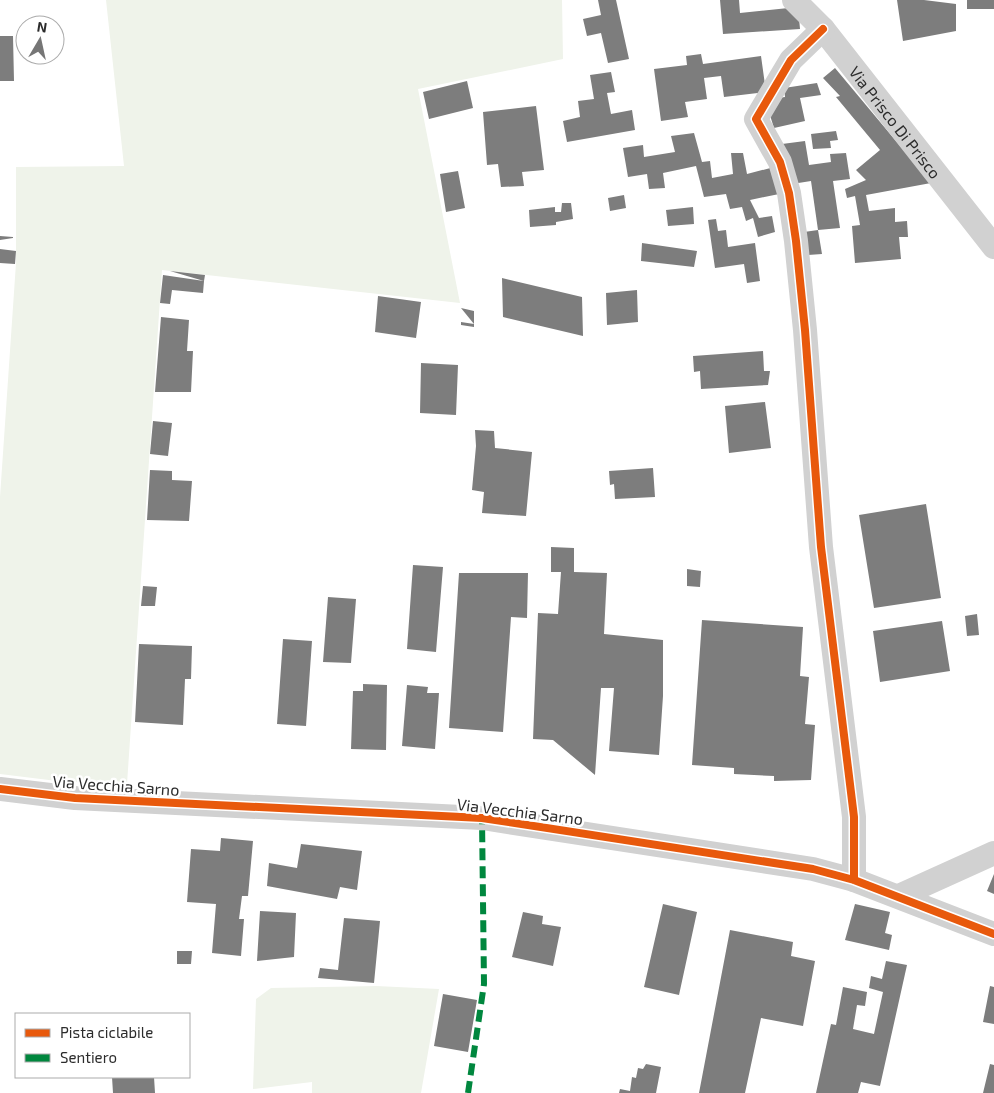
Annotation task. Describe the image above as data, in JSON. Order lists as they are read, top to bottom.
{
  "streets": {
    "street": ["Via Prisco Di Prisco", "Via Vecchia Sarno"]
  },
  "legend": ["Pista ciclabile", "Sentiero"],
  "north": "top"
}
